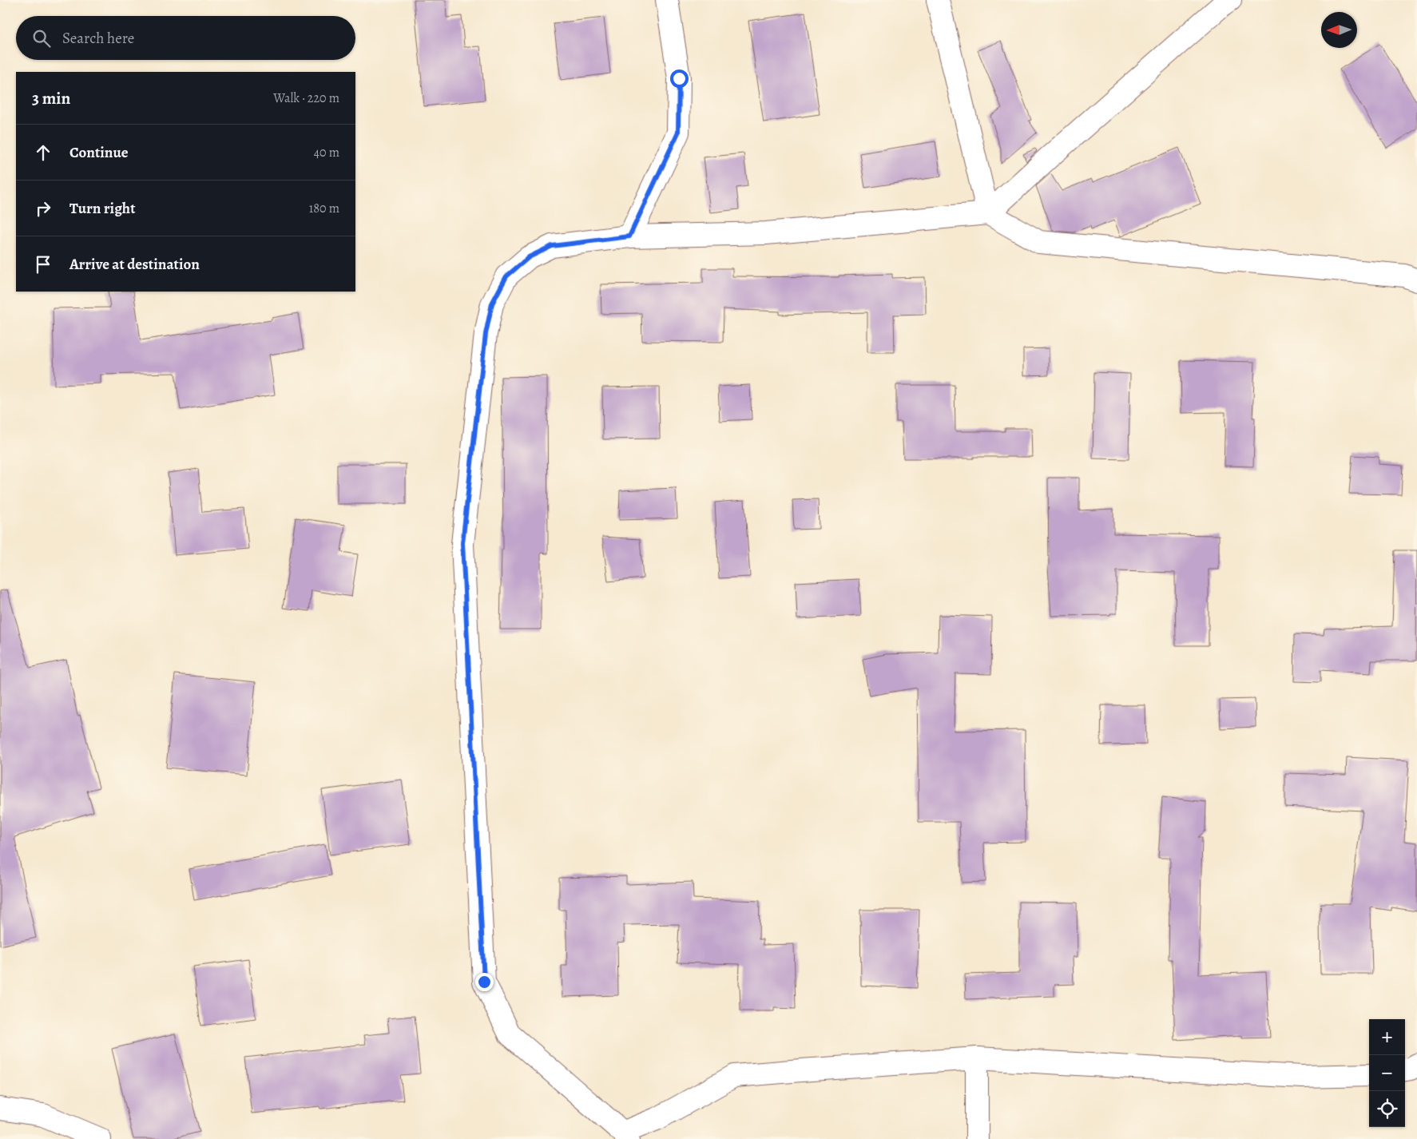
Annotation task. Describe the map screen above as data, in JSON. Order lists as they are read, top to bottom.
{
  "north": "left",
  "page": {
    "search": "Search here",
    "heading": ["3 min", "Walk · 220 m"],
    "list": [
      ["Continue", "40 m"],
      ["Turn right", "180 m"],
      "Arrive at destination"
    ],
    "map_buttons": ["+", "−"]
  }
}
